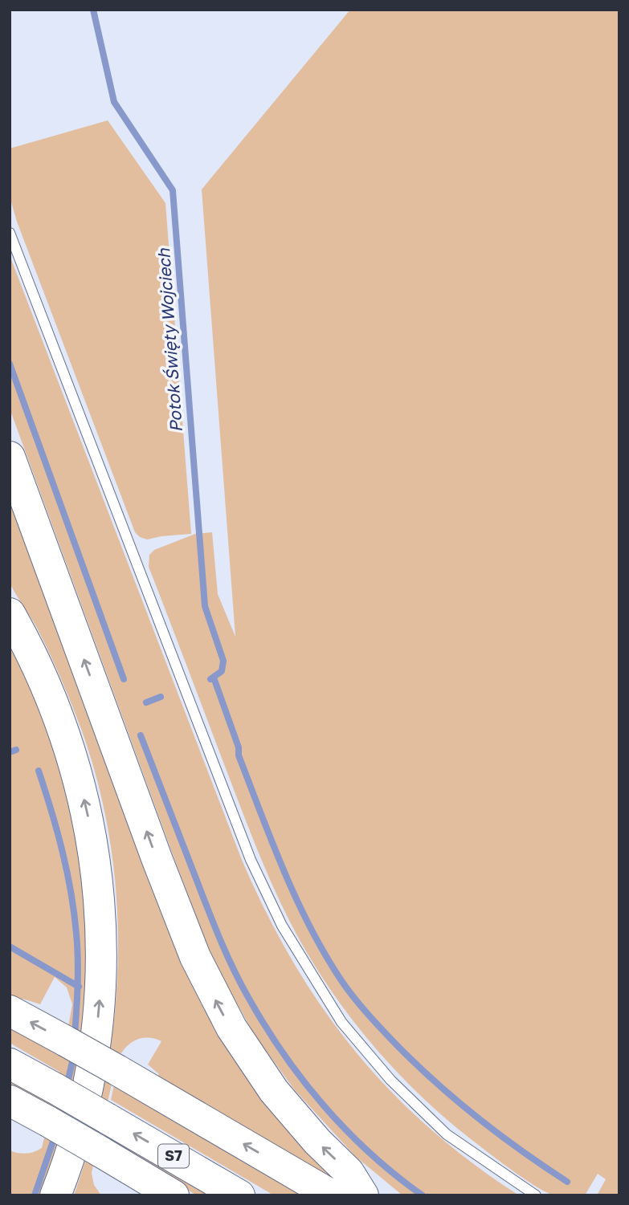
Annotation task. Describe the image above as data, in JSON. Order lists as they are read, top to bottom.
{
  "streets": {
    "highway": ["S7"]
  },
  "water": ["Potok Święty Wojciech"]
}
